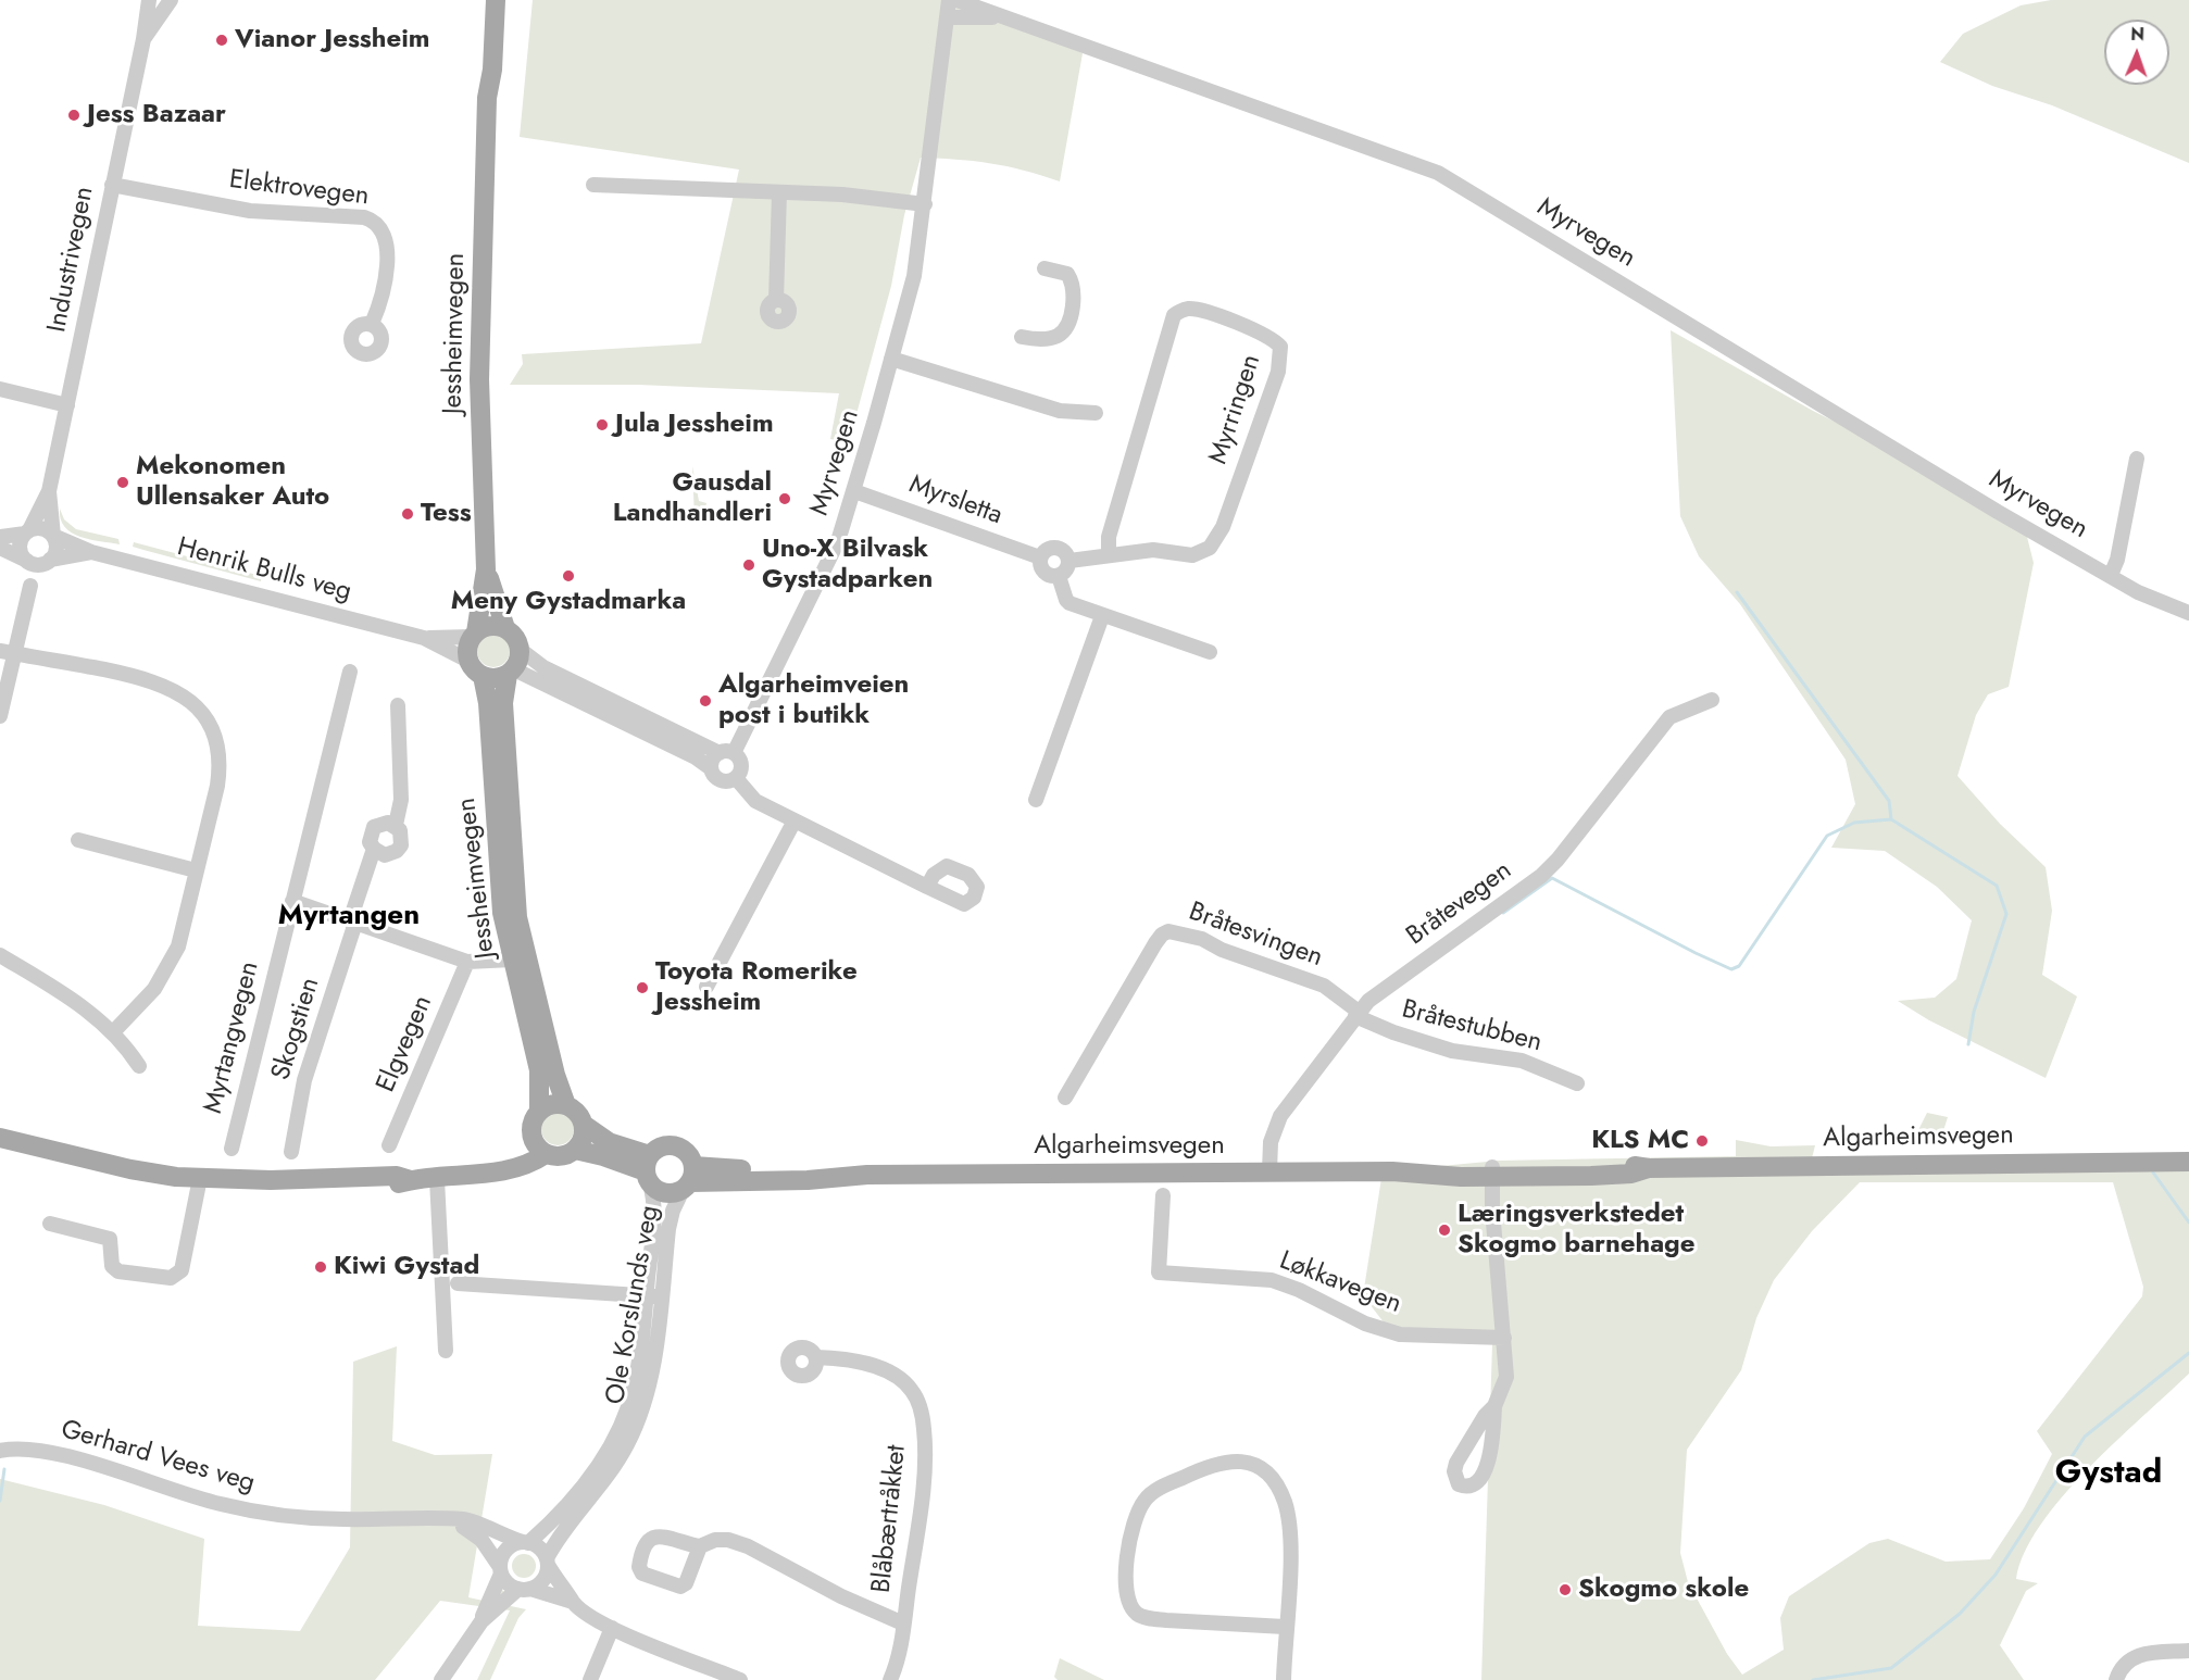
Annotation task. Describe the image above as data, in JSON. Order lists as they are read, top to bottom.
{
  "streets": {
    "main road": ["Jessheimvegen", "Algarheimsvegen"],
    "street": [
      "Elektrovegen",
      "Myrvegen",
      "Industrivegen",
      "Myrringen",
      "Myrsletta",
      "Henrik Bulls veg",
      "Bråtevegen",
      "Bråtesvingen",
      "Bråtestubben",
      "Skogstien",
      "Myrtangvegen",
      "Elgvegen",
      "Løkkavegen",
      "Ole Korslunds veg",
      "Gerhard Vees veg",
      "Blåbærtråkket"
    ]
  },
  "crossings": [
    ["Elektrovegen", "Industrivegen"],
    ["Myrvegen", "Myrsletta"],
    ["Industrivegen", "Henrik Bulls veg"],
    ["Jessheimvegen", "Henrik Bulls veg"],
    ["Myrringen", "Myrsletta"],
    ["Bråtevegen", "Bråtesvingen"],
    ["Bråtevegen", "Bråtestubben"],
    ["Bråtevegen", "Algarheimsvegen"],
    ["Bråtesvingen", "Bråtestubben"],
    ["Algarheimsvegen", "Ole Korslunds veg"],
    ["Ole Korslunds veg", "Gerhard Vees veg"]
  ],
  "districts": ["Myrtangen", "Gystad"],
  "places": [
    "Vianor Jessheim",
    "Jess Bazaar",
    "Jula Jessheim",
    "Mekonomen Ullensaker Auto",
    "Gausdal Landhandleri",
    "Tess",
    "Uno-X Bilvask Gystadparken",
    "Meny Gystadmarka",
    "Algarheimveien post i butikk",
    "Toyota Romerike Jessheim",
    "KLS MC",
    "Læringsverkstedet Skogmo barnehage",
    "Kiwi Gystad",
    "Skogmo skole"
  ],
  "north": "top"
}
